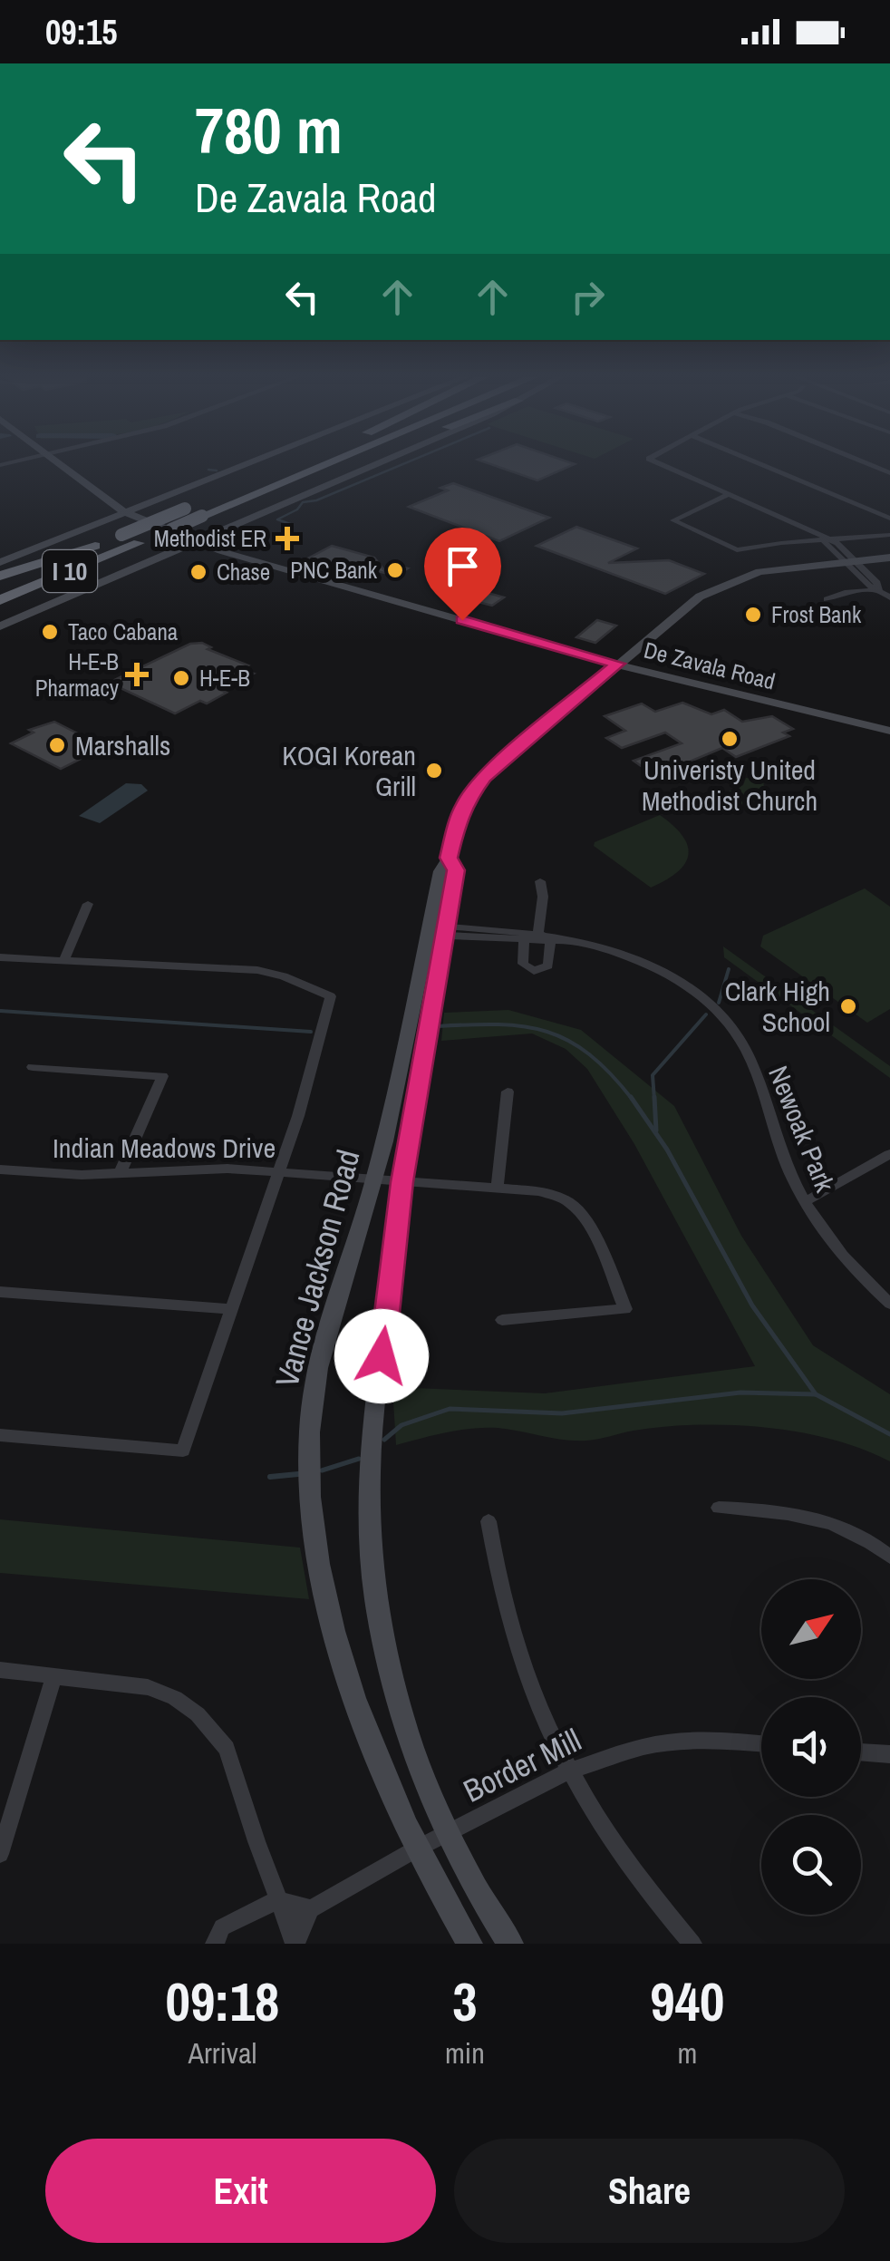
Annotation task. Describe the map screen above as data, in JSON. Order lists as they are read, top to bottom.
{
  "streets": {
    "highway": ["I 10"],
    "main road": ["De Zavala Road", "Vance Jackson Road"],
    "street": ["Newoak Park", "Indian Meadows Drive", "Border Mill"]
  },
  "crossings": [
    ["De Zavala Road", "Vance Jackson Road"],
    ["Newoak Park", "Vance Jackson Road"],
    ["Indian Meadows Drive", "Vance Jackson Road"],
    ["Vance Jackson Road", "Border Mill"]
  ],
  "places": {
    "health": ["Methodist ER", "H-E-B Pharmacy"],
    "other": [
      "PNC Bank",
      "Chase",
      "Frost Bank",
      "Taco Cabana",
      "H-E-B",
      "Univeristy United Methodist Church",
      "Marshalls",
      "KOGI Korean Grill",
      "Clark High School"
    ]
  },
  "north": "top right",
  "page": {
    "status": "09:15",
    "turn": ["780 m", "De Zavala Road"],
    "eta": [
      "09:18",
      "Arrival",
      "3",
      "min",
      "940",
      "m"
    ],
    "buttons": ["Exit", "Share"]
  }
}
